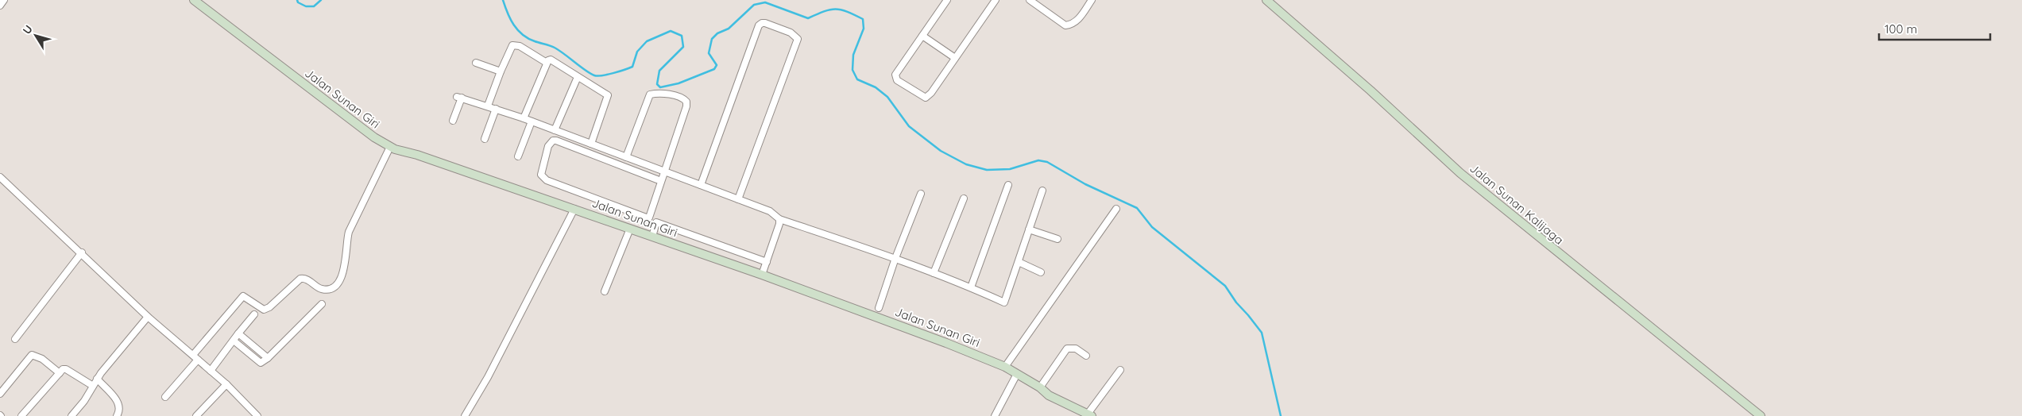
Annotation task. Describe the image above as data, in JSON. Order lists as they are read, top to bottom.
{
  "streets": {
    "street": ["Jalan Sunan Giri", "Jalan Sunan Kalijaga"]
  },
  "scale_bar": "100 m",
  "north": "top left"
}
